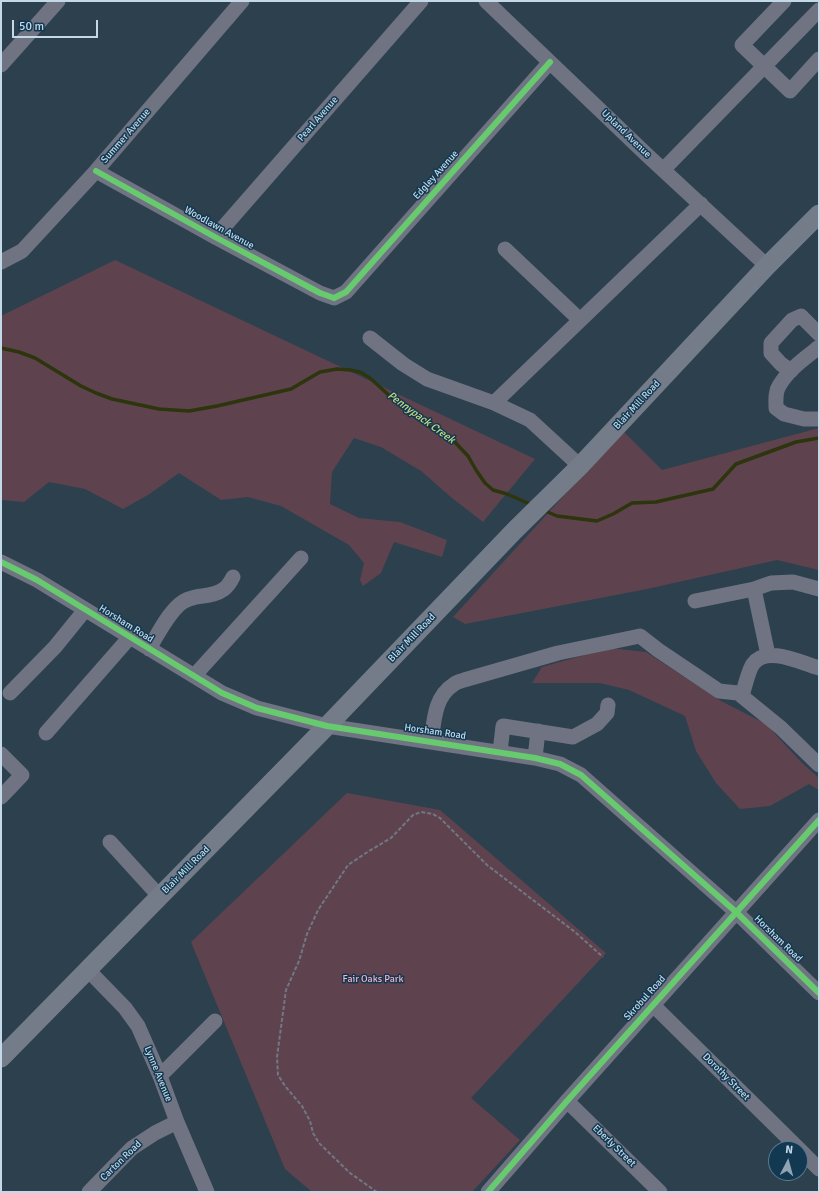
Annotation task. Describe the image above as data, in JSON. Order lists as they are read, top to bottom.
{
  "streets": {
    "main road": ["Blair Mill Road"],
    "street": [
      "Pearl Avenue",
      "Upland Avenue",
      "Summer Avenue",
      "Edgley Avenue",
      "Woodlawn Avenue",
      "Horsham Road",
      "Skrobul Road",
      "Lynne Avenue",
      "Dorothy Street",
      "Eberly Street",
      "Carton Road"
    ]
  },
  "crossings": [
    ["Pearl Avenue", "Woodlawn Avenue"],
    ["Upland Avenue", "Edgley Avenue"],
    ["Upland Avenue", "Blair Mill Road"],
    ["Summer Avenue", "Woodlawn Avenue"],
    ["Edgley Avenue", "Woodlawn Avenue"],
    ["Blair Mill Road", "Horsham Road"],
    ["Blair Mill Road", "Lynne Avenue"],
    ["Horsham Road", "Skrobul Road"],
    ["Skrobul Road", "Dorothy Street"],
    ["Skrobul Road", "Eberly Street"],
    ["Lynne Avenue", "Carton Road"]
  ],
  "water": ["Pennypack Creek"],
  "parks": ["Fair Oaks Park"],
  "scale_bar": "50 m",
  "north": "top"
}
